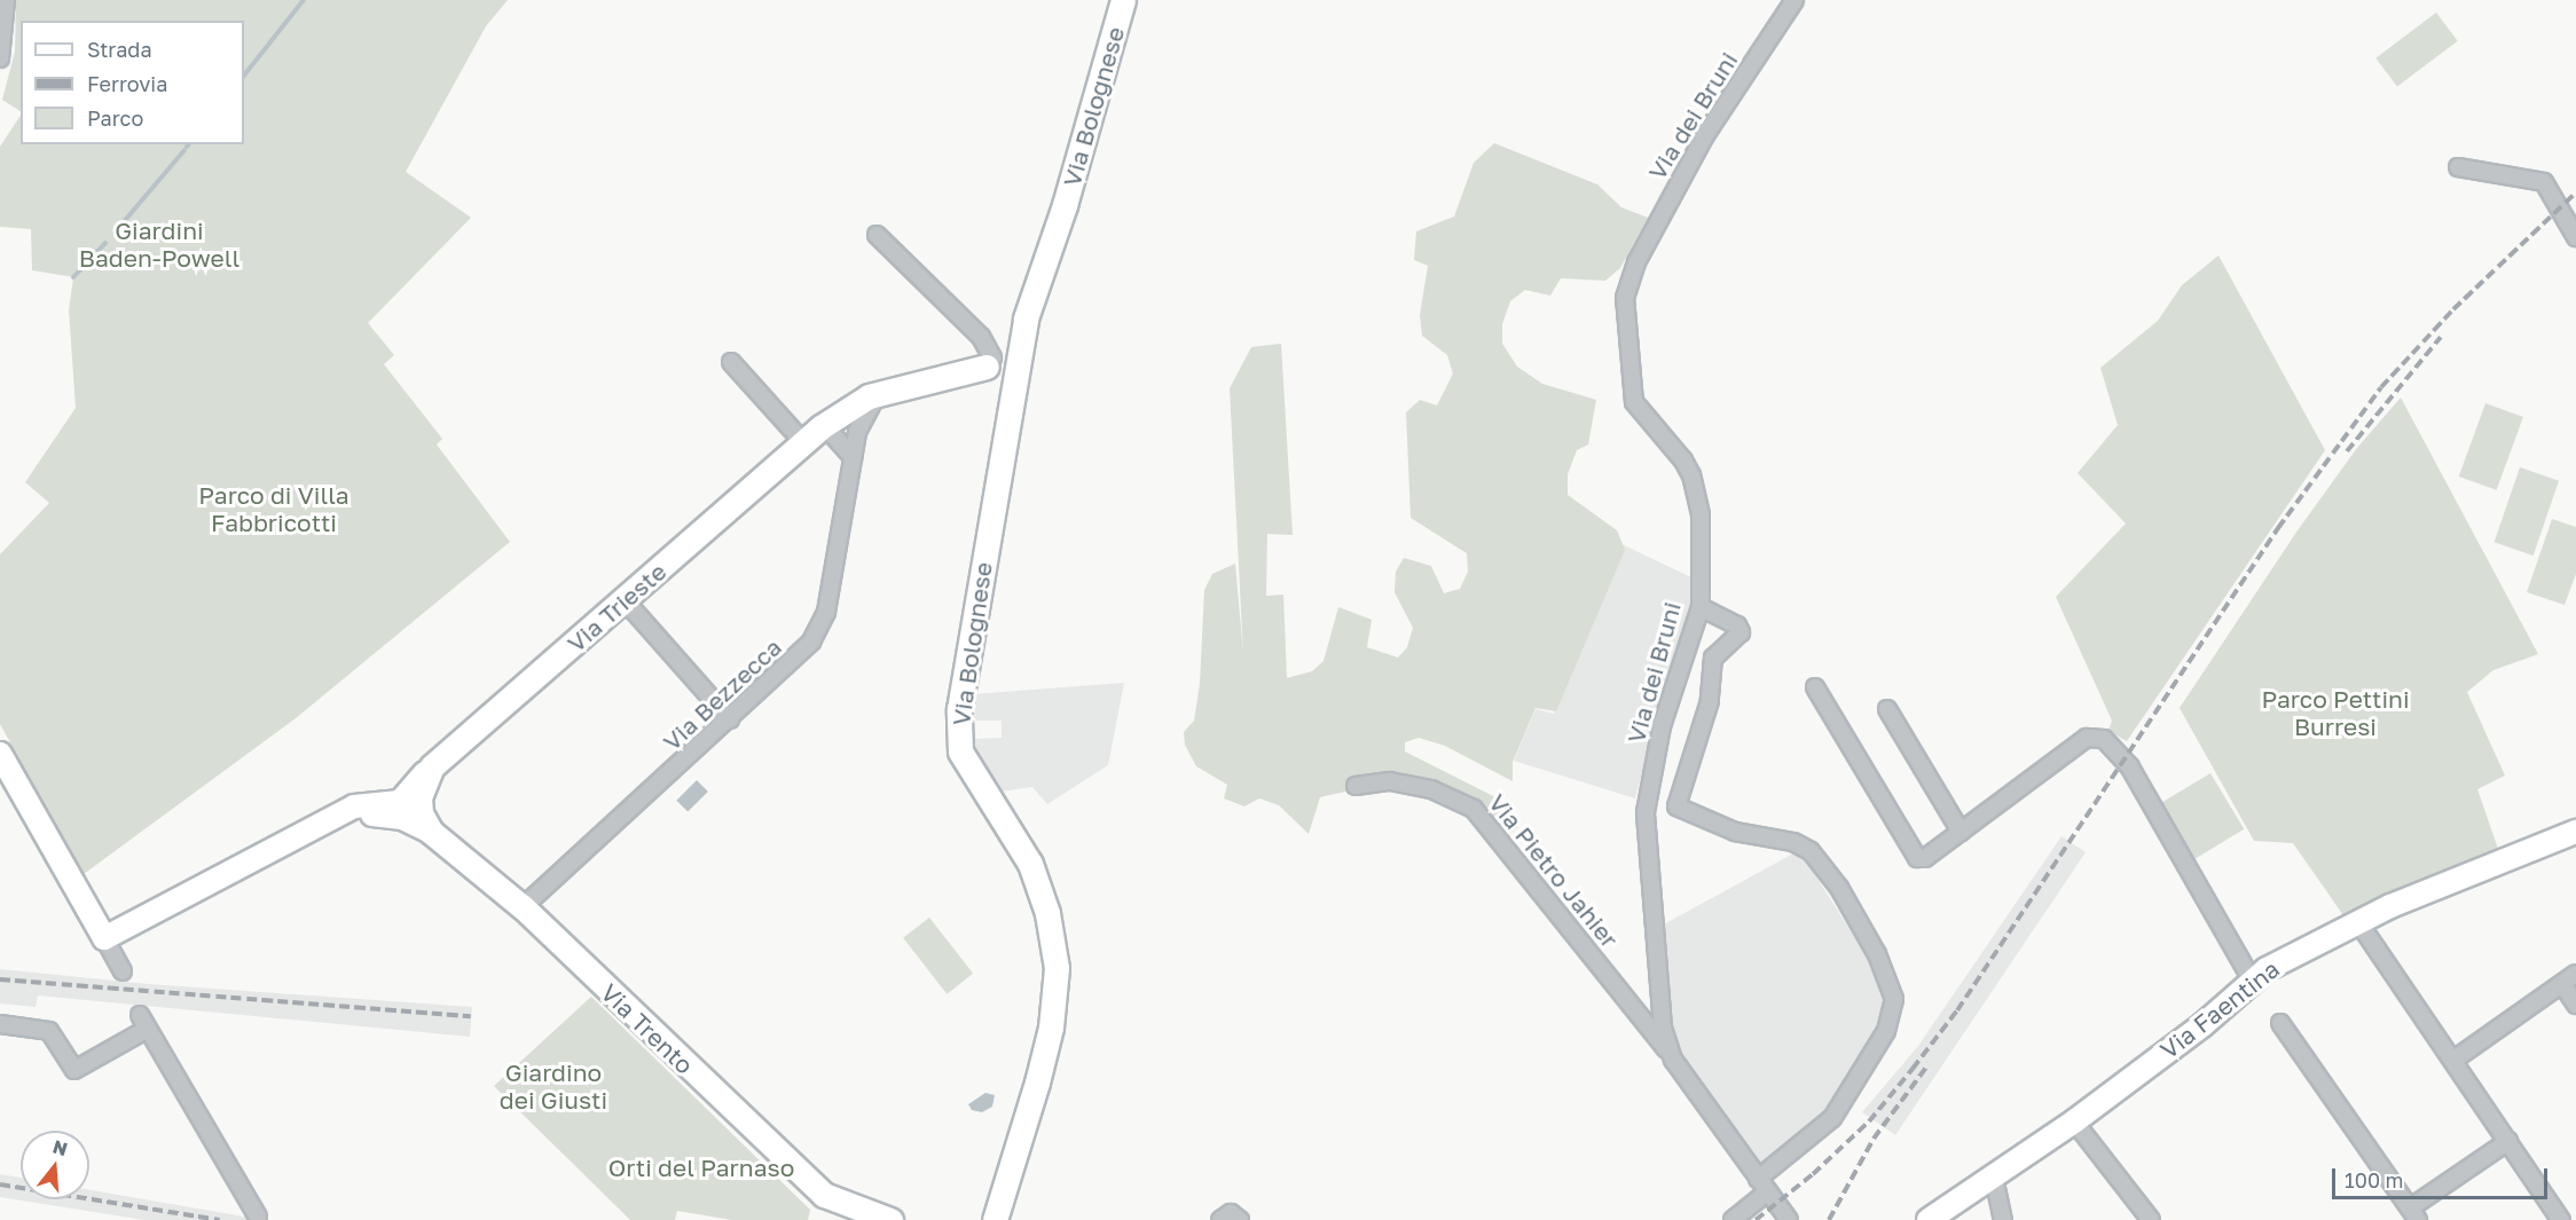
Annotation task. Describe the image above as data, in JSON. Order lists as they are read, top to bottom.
{
  "streets": {
    "main road": ["Via Bolognese", "Via Trieste", "Via Trento"],
    "street": [
      "Via dei Bruni",
      "Via Bezzecca",
      "Via Pietro Jahier",
      "Via Faentina"
    ]
  },
  "crossings": [
    ["Via Bolognese", "Via Trieste"],
    ["Via dei Bruni", "Via Pietro Jahier"],
    ["Via Trieste", "Via Bezzecca"],
    ["Via Bezzecca", "Via Trento"]
  ],
  "parks": [
    "Giardini Baden-Powell",
    "Parco di Villa Fabbricotti",
    "Parco Pettini Burresi",
    "Giardino dei Giusti",
    "Orti del Parnaso"
  ],
  "legend": ["Strada", "Ferrovia", "Parco"],
  "scale_bar": "100 m",
  "north": "top"
}
